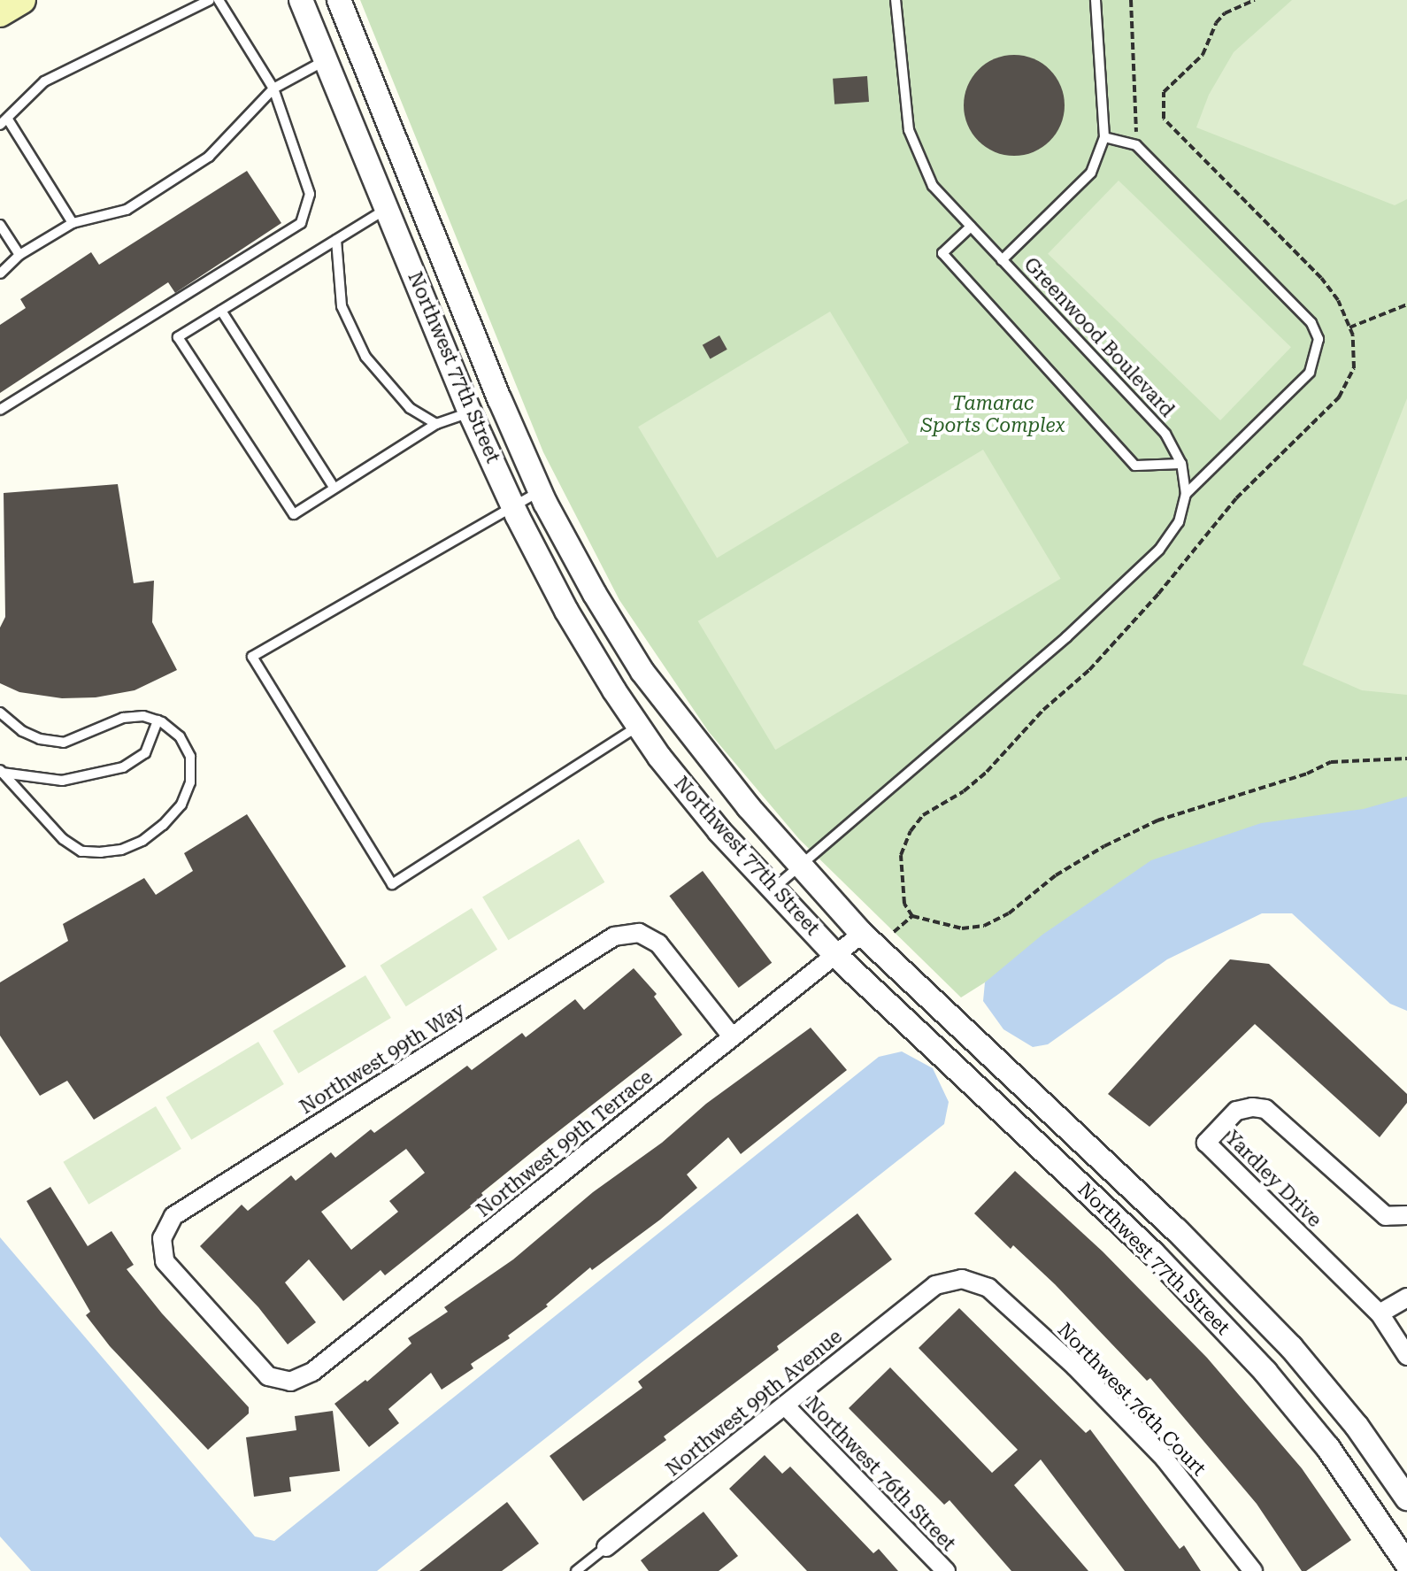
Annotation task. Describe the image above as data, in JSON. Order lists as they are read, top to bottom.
{
  "streets": {
    "street": [
      "Northwest 77th Street",
      "Northwest 99th Way",
      "Northwest 99th Terrace",
      "Yardley Drive",
      "Northwest 76th Court",
      "Northwest 99th Avenue",
      "Northwest 76th Street"
    ],
    "lane": ["Greenwood Boulevard"]
  },
  "crossings": [
    ["Greenwood Boulevard", "Northwest 77th Street"],
    ["Northwest 77th Street", "Northwest 99th Terrace"],
    ["Northwest 99th Way", "Northwest 99th Terrace"],
    ["Northwest 76th Court", "Northwest 99th Avenue"],
    ["Northwest 99th Avenue", "Northwest 76th Street"]
  ],
  "parks": ["Tamarac Sports Complex"]
}
